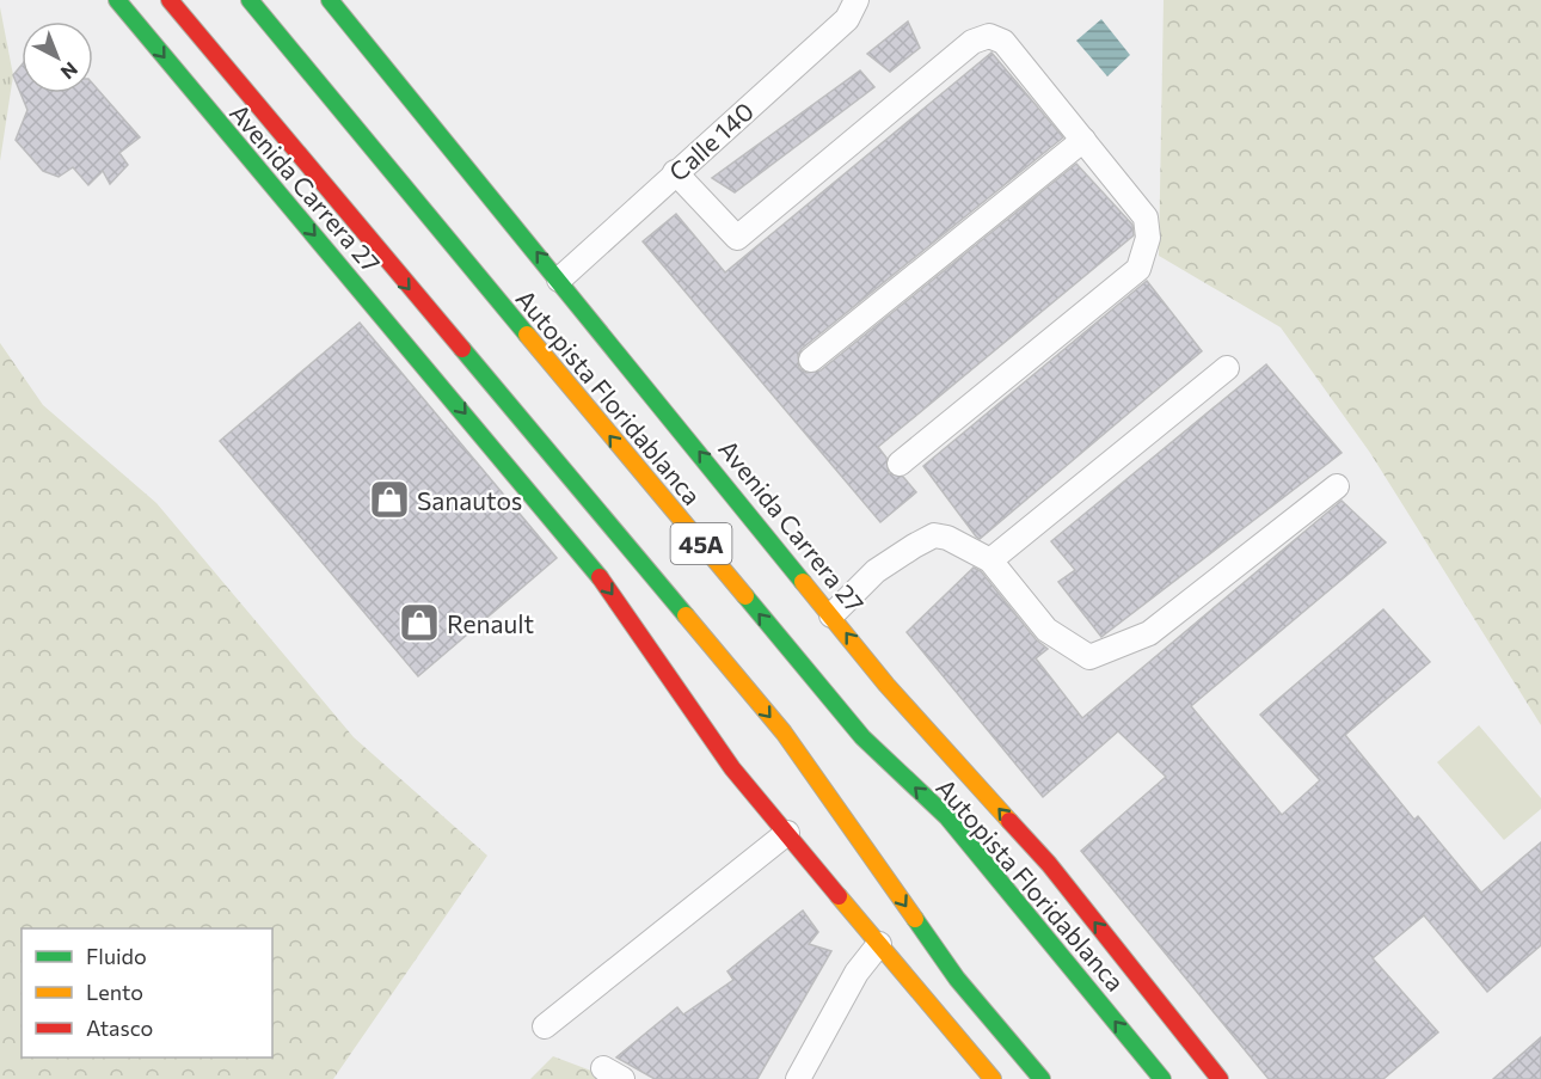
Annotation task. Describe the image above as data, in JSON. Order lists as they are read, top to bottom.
{
  "streets": {
    "highway": ["Avenida Carrera 27", "Autopista Floridablanca", "45A"],
    "street": ["Calle 140"]
  },
  "crossings": [
    ["Calle 140", "Avenida Carrera 27"]
  ],
  "places": {
    "shop": ["Sanautos", "Renault"]
  },
  "legend": ["Fluido", "Lento", "Atasco"],
  "north": "bottom right"
}
